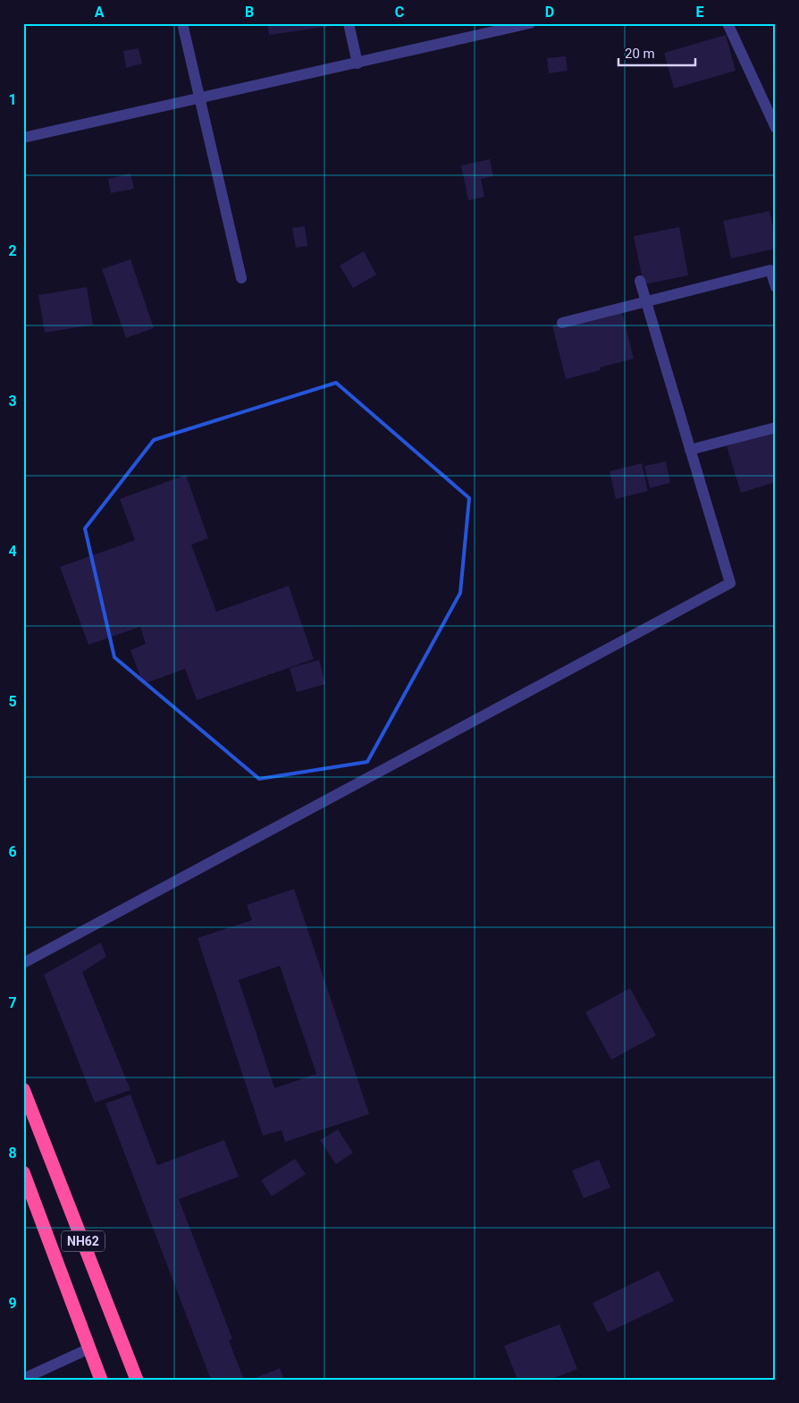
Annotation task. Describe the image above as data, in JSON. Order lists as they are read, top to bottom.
{
  "streets": {
    "highway": ["NH62"]
  },
  "scale_bar": "20 m",
  "grid": {
    "columns": [
      "A",
      "B",
      "C",
      "D",
      "E"
    ],
    "rows": [
      "1",
      "2",
      "3",
      "4",
      "5",
      "6",
      "7",
      "8",
      "9"
    ]
  }
}
